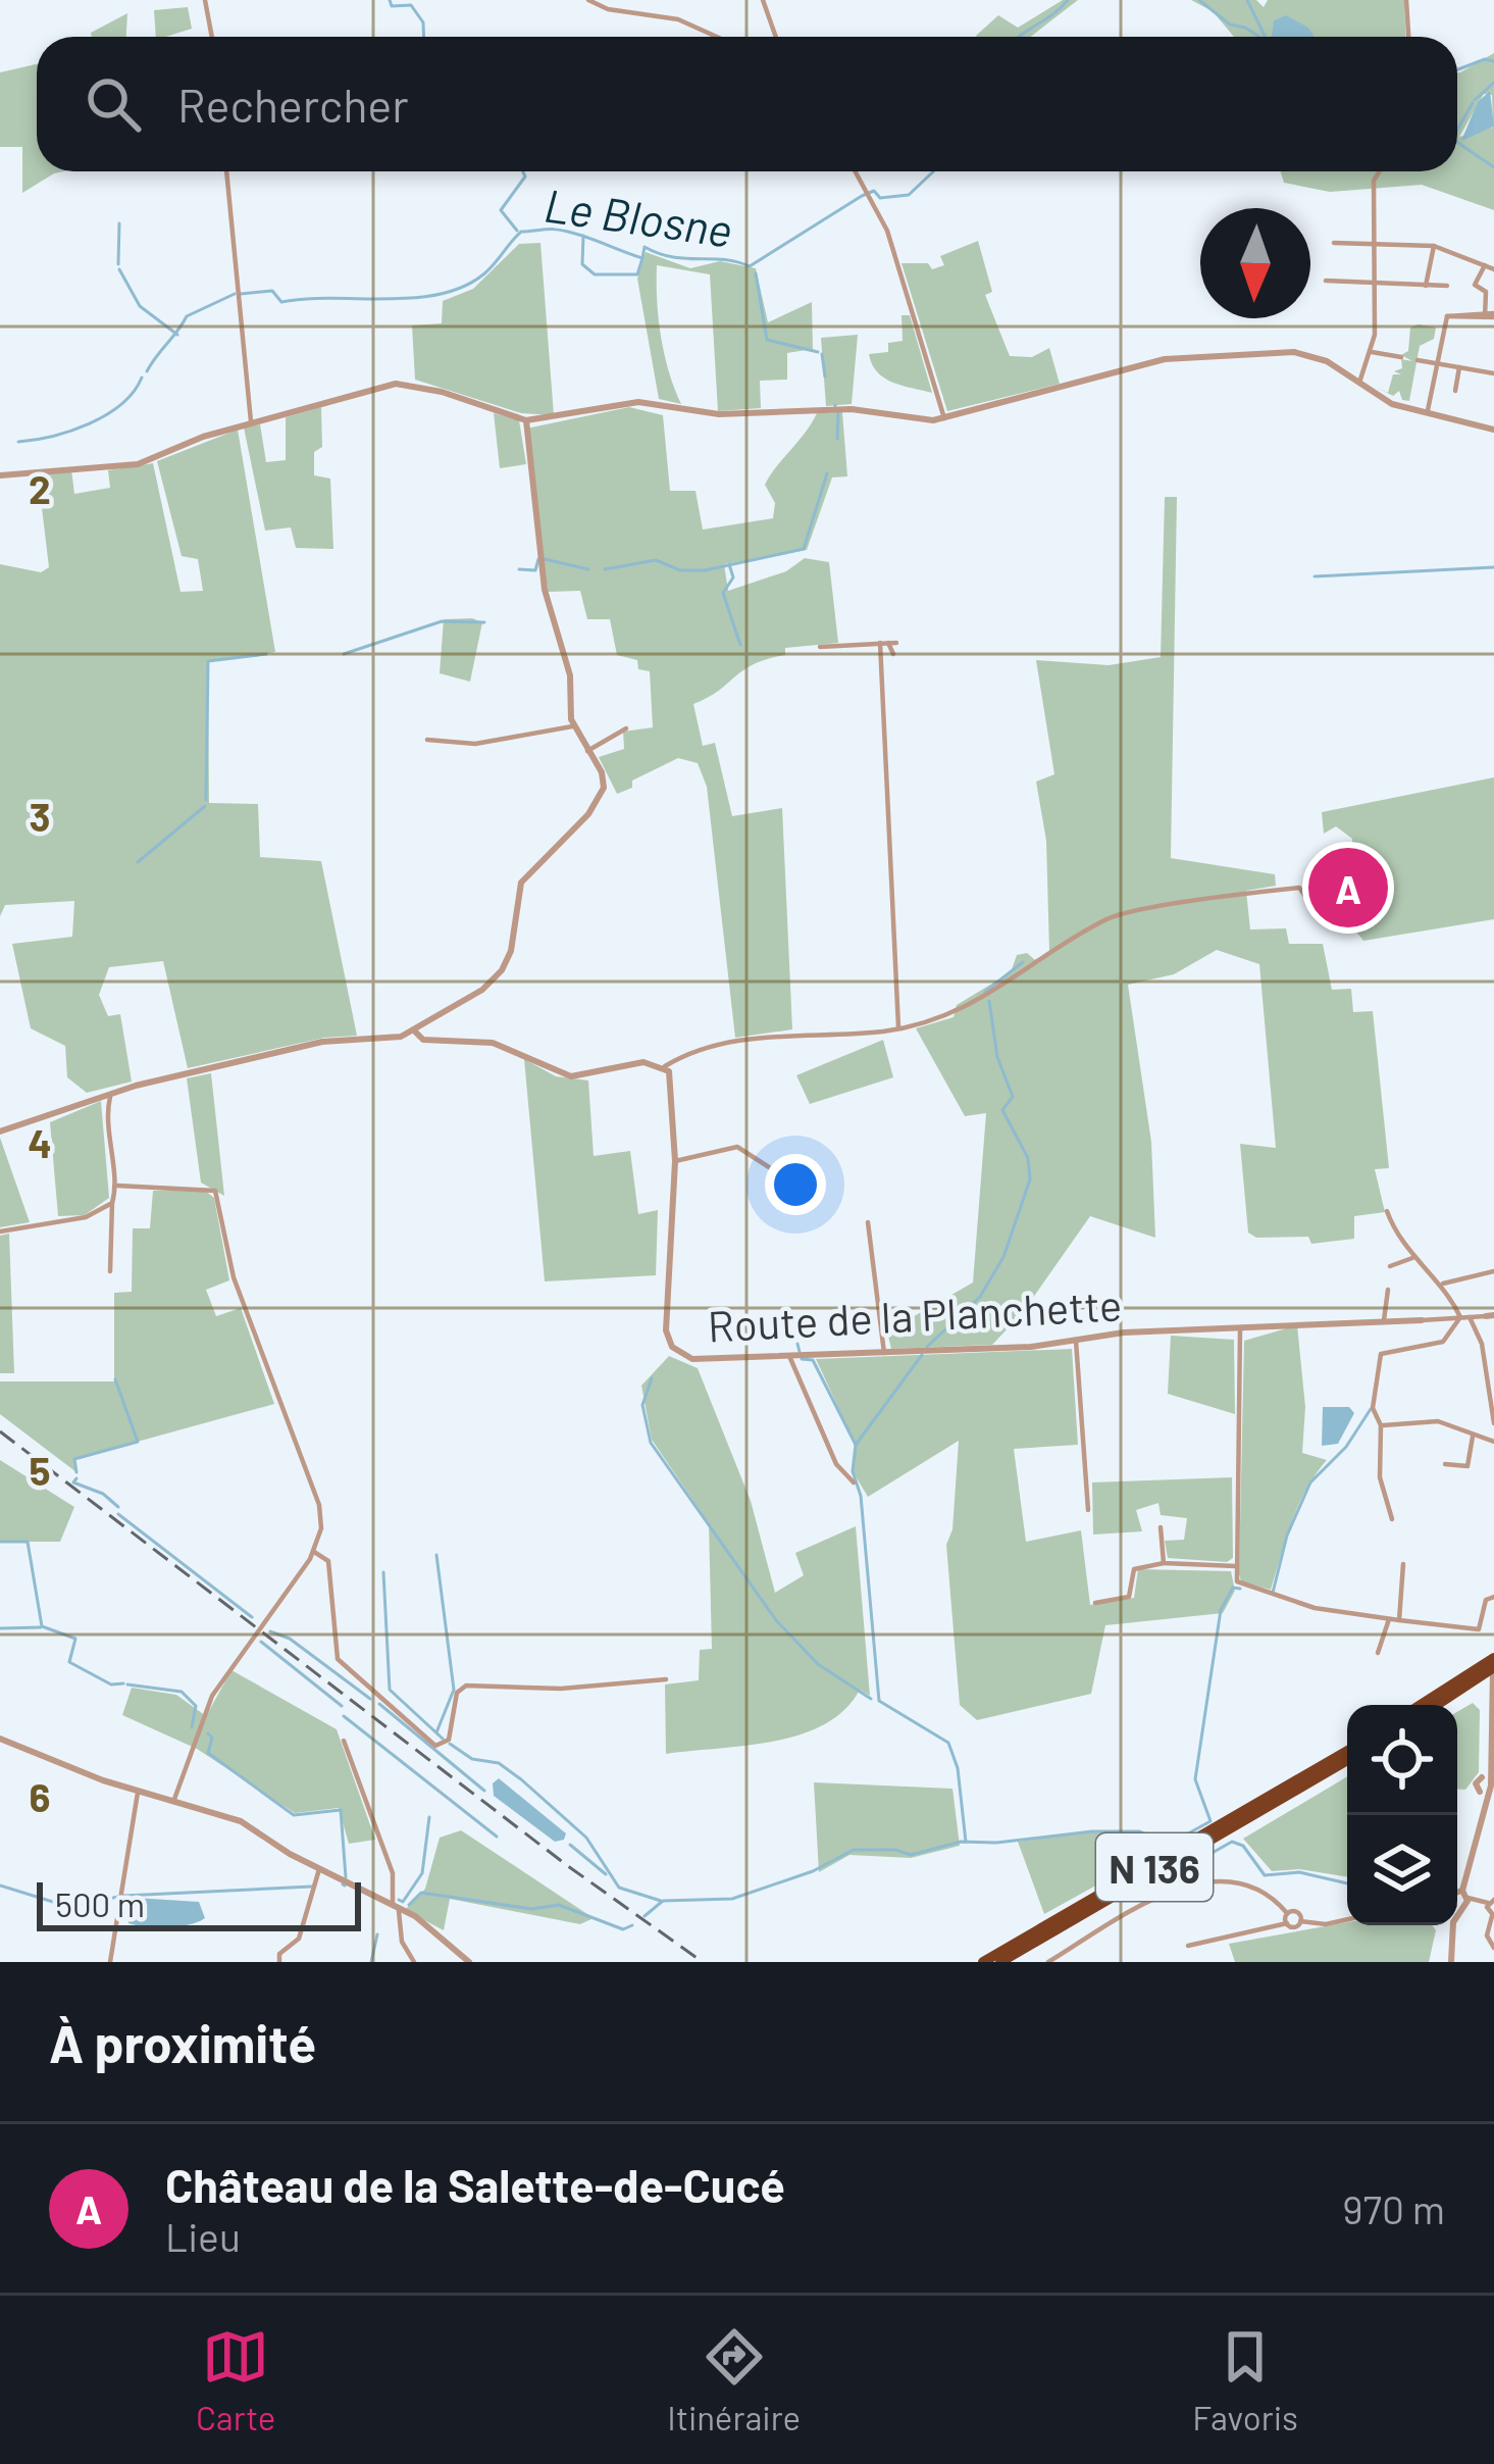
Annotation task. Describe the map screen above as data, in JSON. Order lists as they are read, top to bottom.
{
  "streets": {
    "highway": ["N 136"],
    "street": ["Route de la Planchette"]
  },
  "water": ["Le Blosne"],
  "scale_bar": "500 m",
  "north": "bottom",
  "page": {
    "search": "Rechercher",
    "pins": "A",
    "scale": "500 m",
    "heading": "À proximité",
    "list": [
      {
        "mark": "A",
        "name": "Château de la Salette-de-Cucé",
        "note": "Lieu",
        "value": "970 m"
      }
    ],
    "nav": ["Carte", "Itinéraire", "Favoris"]
  },
  "grid": {
    "rows": [
      "2",
      "3",
      "4",
      "5",
      "6"
    ]
  }
}
